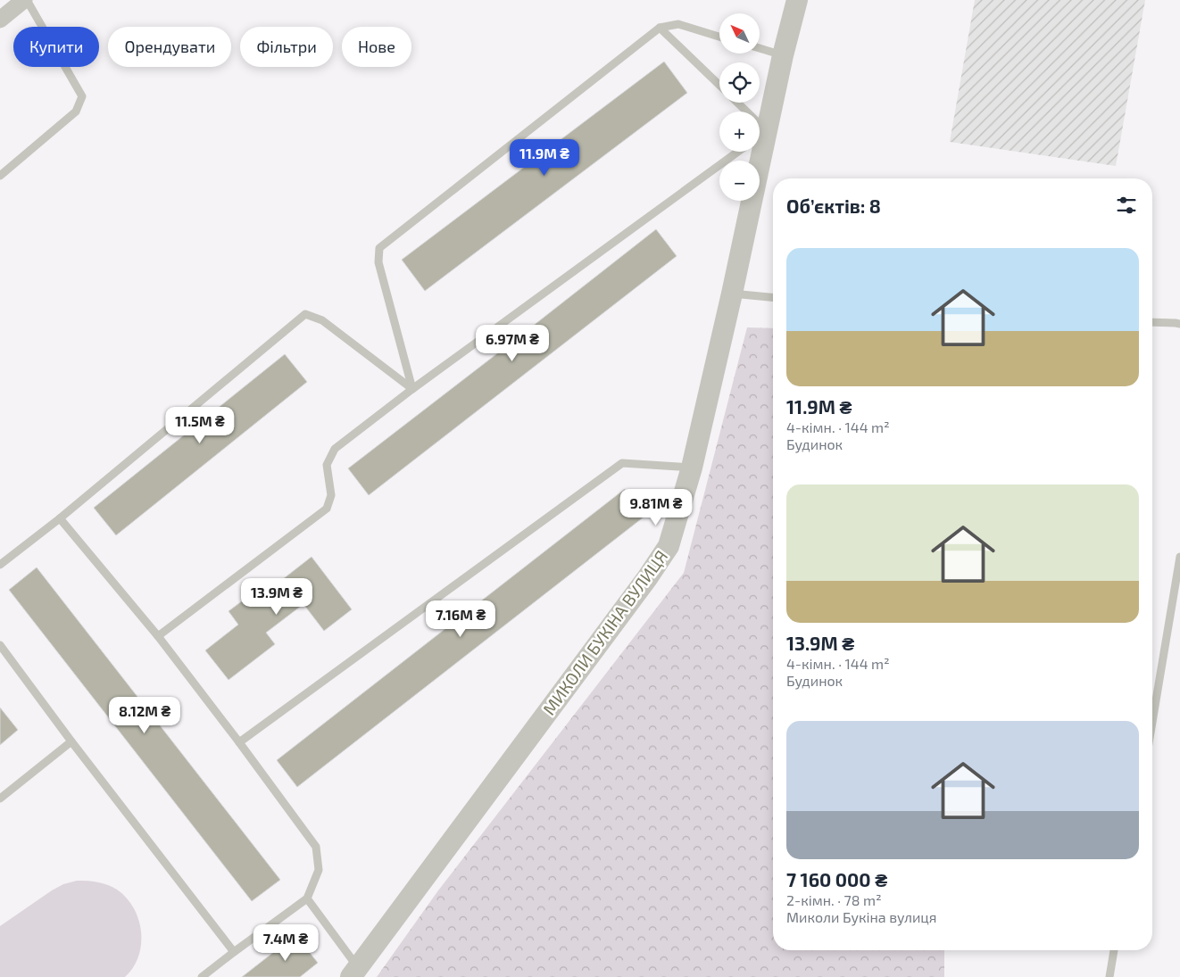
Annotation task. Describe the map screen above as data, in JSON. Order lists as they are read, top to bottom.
{
  "streets": {
    "street": ["МИКОЛИ БУКІНА ВУЛИЦЯ"]
  },
  "north": "top left",
  "page": {
    "map_buttons": ["+", "−"],
    "chip": [
      "Купити",
      "Орендувати",
      "Фільтри",
      "Нове"
    ],
    "price": [
      "11.9M ₴",
      "6.97M ₴",
      "11.5M ₴",
      "9.81M ₴",
      "13.9M ₴",
      "7.16M ₴",
      "8.12M ₴",
      "7.4M ₴"
    ],
    "heading": "Об’єктів: 8",
    "list": [
      {
        "name": "11.9M ₴",
        "note": "4-кімн. · 144 m² · Будинок"
      },
      {
        "name": "13.9M ₴",
        "note": "4-кімн. · 144 m² · Будинок"
      },
      {
        "name": "7 160 000 ₴",
        "note": "2-кімн. · 78 m² · Миколи Букіна вулиця"
      }
    ]
  }
}
